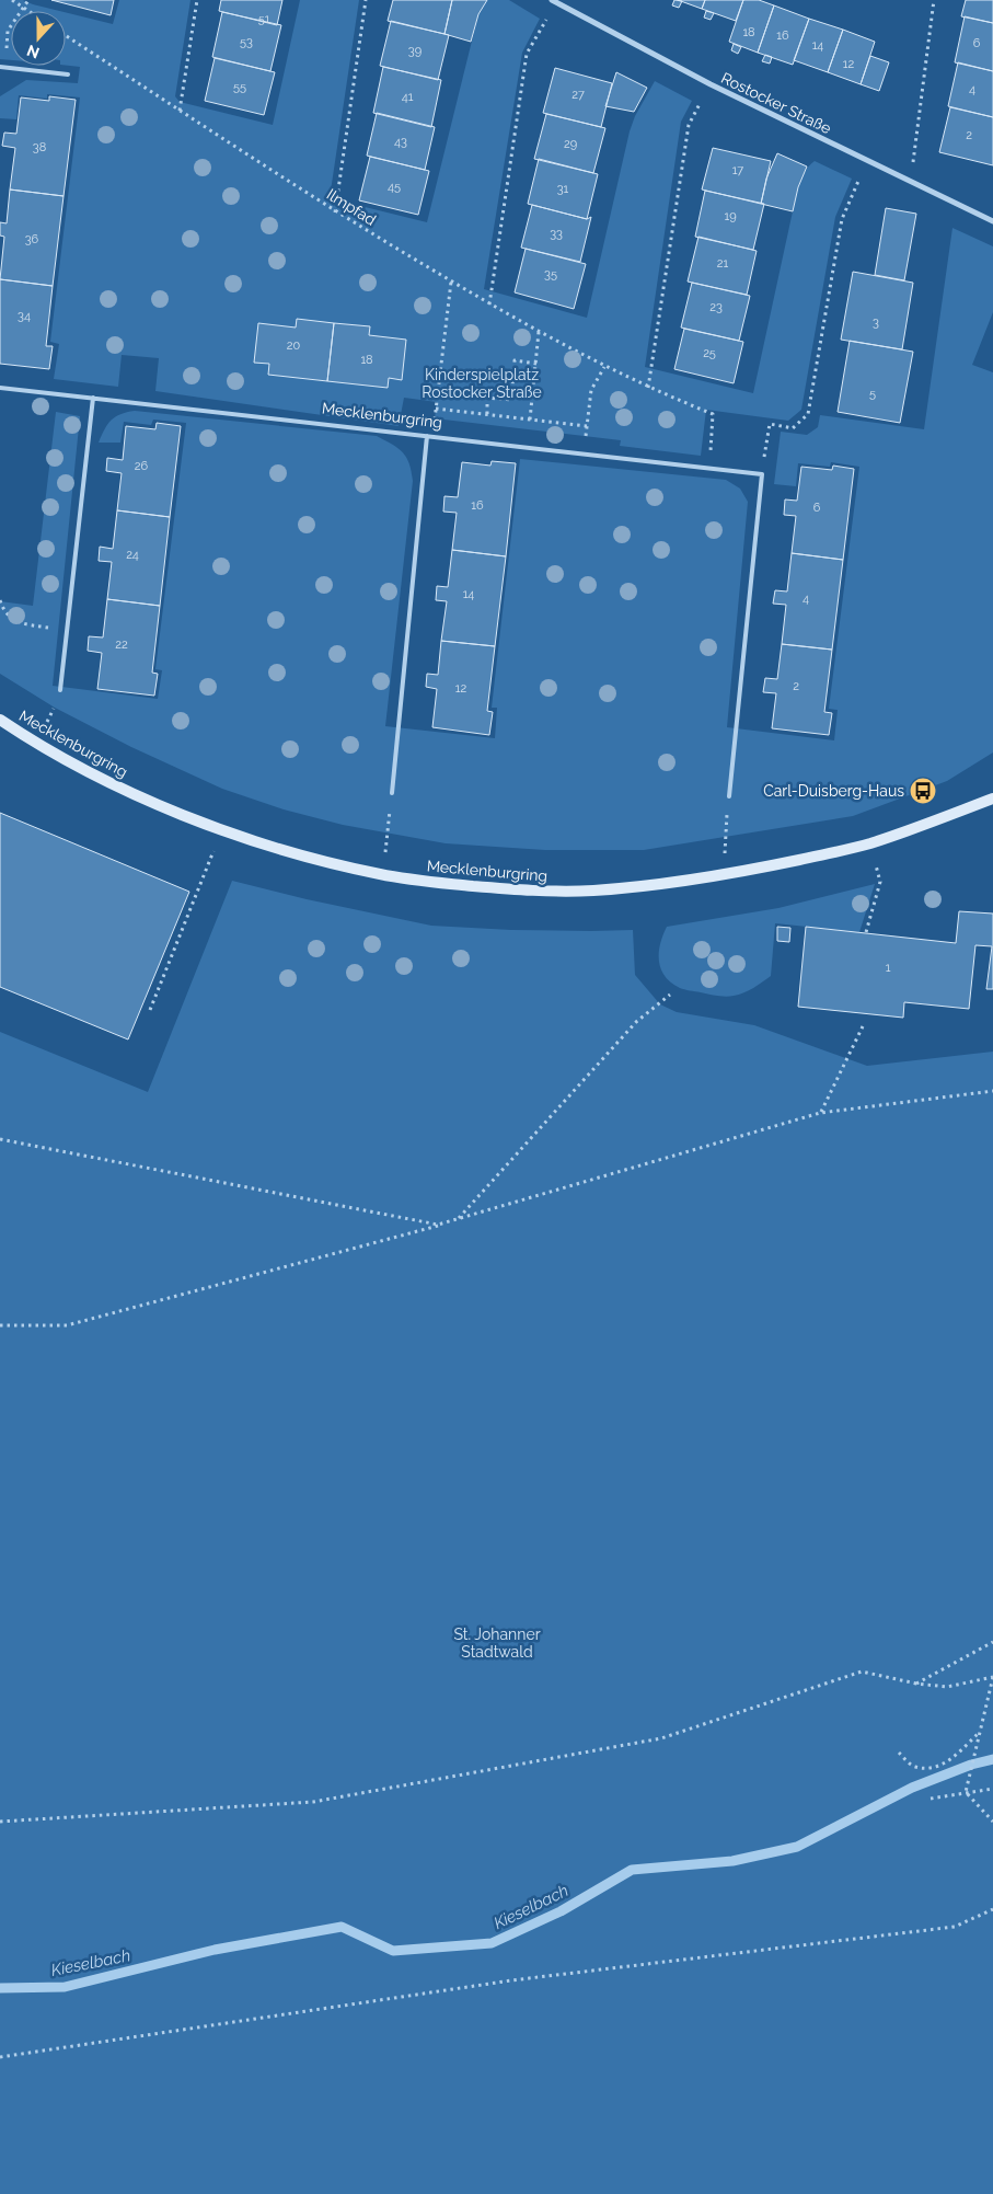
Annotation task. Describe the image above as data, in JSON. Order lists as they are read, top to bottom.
{
  "streets": {
    "street": ["Rostocker Straße", "Mecklenburgring"],
    "path": ["Ilmpfad"]
  },
  "crossings": [
    ["Ilmpfad", "Mecklenburgring"]
  ],
  "water": ["Kieselbach"],
  "parks": ["Kinderspielplatz Rostocker Straße", "St. Johanner Stadtwald"],
  "places": {
    "bus stop": ["Carl-Duisberg-Haus"]
  },
  "house_numbers": [
    "51",
    "18",
    "16",
    "53",
    "6",
    "14",
    "39",
    "12",
    "55",
    "4",
    "27",
    "41",
    "2",
    "43",
    "29",
    "38",
    "17",
    "45",
    "31",
    "19",
    "33",
    "36",
    "21",
    "35",
    "23",
    "34",
    "3",
    "20",
    "25",
    "18",
    "5",
    "26",
    "16",
    "6",
    "24",
    "14",
    "4",
    "22",
    "2",
    "12",
    "1"
  ],
  "north": "bottom"
}
